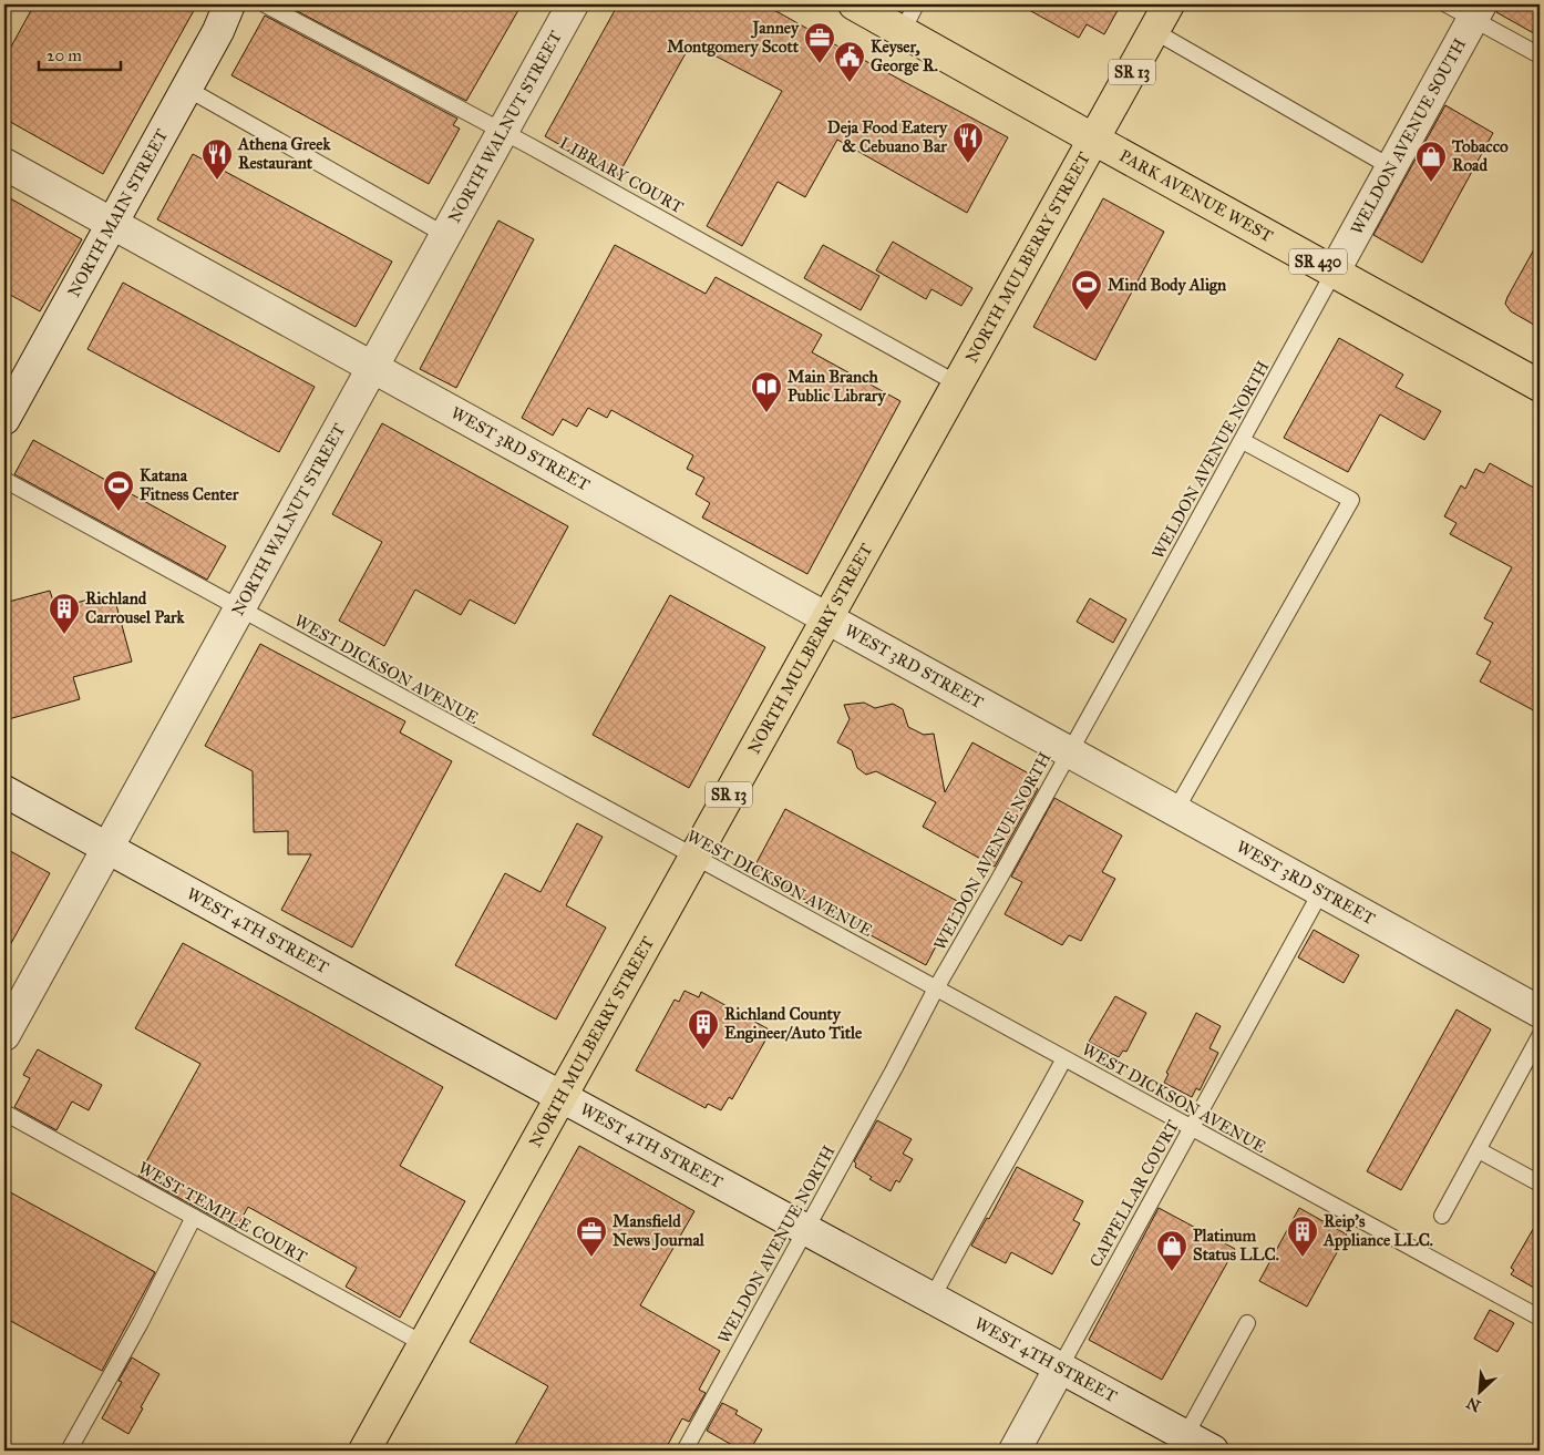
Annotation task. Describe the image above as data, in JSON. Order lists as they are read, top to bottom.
{
  "streets": {
    "main road": [
      "SR 13",
      "PARK AVENUE WEST",
      "NORTH MULBERRY STREET",
      "SR 430"
    ],
    "street": [
      "NORTH WALNUT STREET",
      "WELDON AVENUE SOUTH",
      "NORTH MAIN STREET",
      "WEST 3RD STREET",
      "WEST 4TH STREET"
    ],
    "lane": [
      "LIBRARY COURT",
      "WELDON AVENUE NORTH",
      "WEST DICKSON AVENUE",
      "CAPPELLAR COURT",
      "WEST TEMPLE COURT"
    ]
  },
  "crossings": [
    ["SR 13", "PARK AVENUE WEST"],
    ["SR 13", "NORTH MULBERRY STREET"],
    ["NORTH WALNUT STREET", "LIBRARY COURT"],
    ["NORTH WALNUT STREET", "WEST 3RD STREET"],
    ["NORTH WALNUT STREET", "WEST DICKSON AVENUE"],
    ["NORTH WALNUT STREET", "WEST 4TH STREET"],
    ["WELDON AVENUE SOUTH", "PARK AVENUE WEST"],
    ["WELDON AVENUE SOUTH", "WELDON AVENUE NORTH"],
    ["LIBRARY COURT", "NORTH MULBERRY STREET"],
    ["PARK AVENUE WEST", "NORTH MULBERRY STREET"],
    ["PARK AVENUE WEST", "WELDON AVENUE NORTH"],
    ["NORTH MAIN STREET", "WEST 3RD STREET"],
    ["NORTH MULBERRY STREET", "WEST 3RD STREET"],
    ["NORTH MULBERRY STREET", "WEST DICKSON AVENUE"],
    ["NORTH MULBERRY STREET", "WEST 4TH STREET"],
    ["NORTH MULBERRY STREET", "WEST TEMPLE COURT"],
    ["WEST 3RD STREET", "WELDON AVENUE NORTH"],
    ["WEST 3RD STREET", "CAPPELLAR COURT"],
    ["WELDON AVENUE NORTH", "WEST DICKSON AVENUE"],
    ["WELDON AVENUE NORTH", "WEST 4TH STREET"],
    ["WEST DICKSON AVENUE", "CAPPELLAR COURT"],
    ["WEST 4TH STREET", "CAPPELLAR COURT"]
  ],
  "places": {
    "office": ["Janney Montgomery Scott", "Mansfield News Journal"],
    "public building": ["Keyser, George R."],
    "restaurant": ["Deja Food Eatery & Cebuano Bar", "Athena Greek Restaurant"],
    "shop": ["Tobacco Road", "Platinum Status LLC."],
    "sports": ["Mind Body Align", "Katana Fitness Center"],
    "library": ["Main Branch Public Library"],
    "building": ["Richland Carrousel Park", "Richland County Engineer/Auto Title", "Reip's Appliance LLC."]
  },
  "scale_bar": "20 m",
  "north": "bottom left"
}
